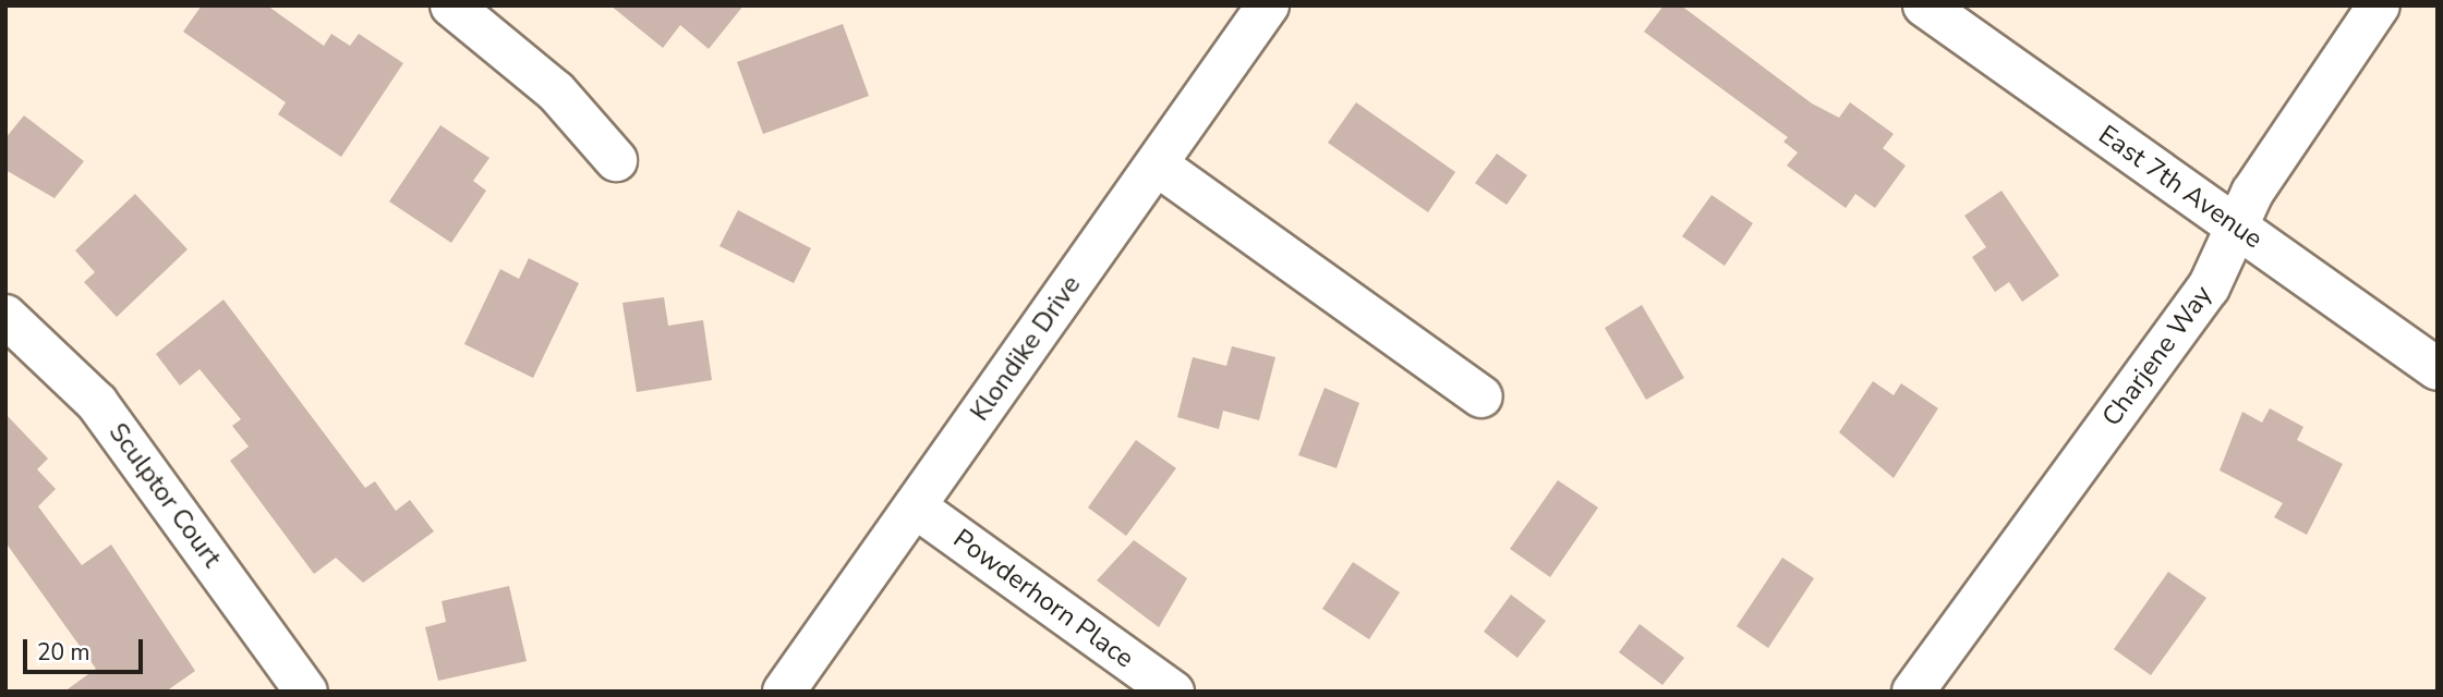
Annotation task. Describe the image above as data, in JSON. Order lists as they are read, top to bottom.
{
  "streets": {
    "street": [
      "East 7th Avenue",
      "Klondike Drive",
      "Charjene Way",
      "Sculptor Court",
      "Powderhorn Place"
    ]
  },
  "crossings": [
    ["East 7th Avenue", "Charjene Way"],
    ["Klondike Drive", "Powderhorn Place"]
  ],
  "scale_bar": "20 m"
}
